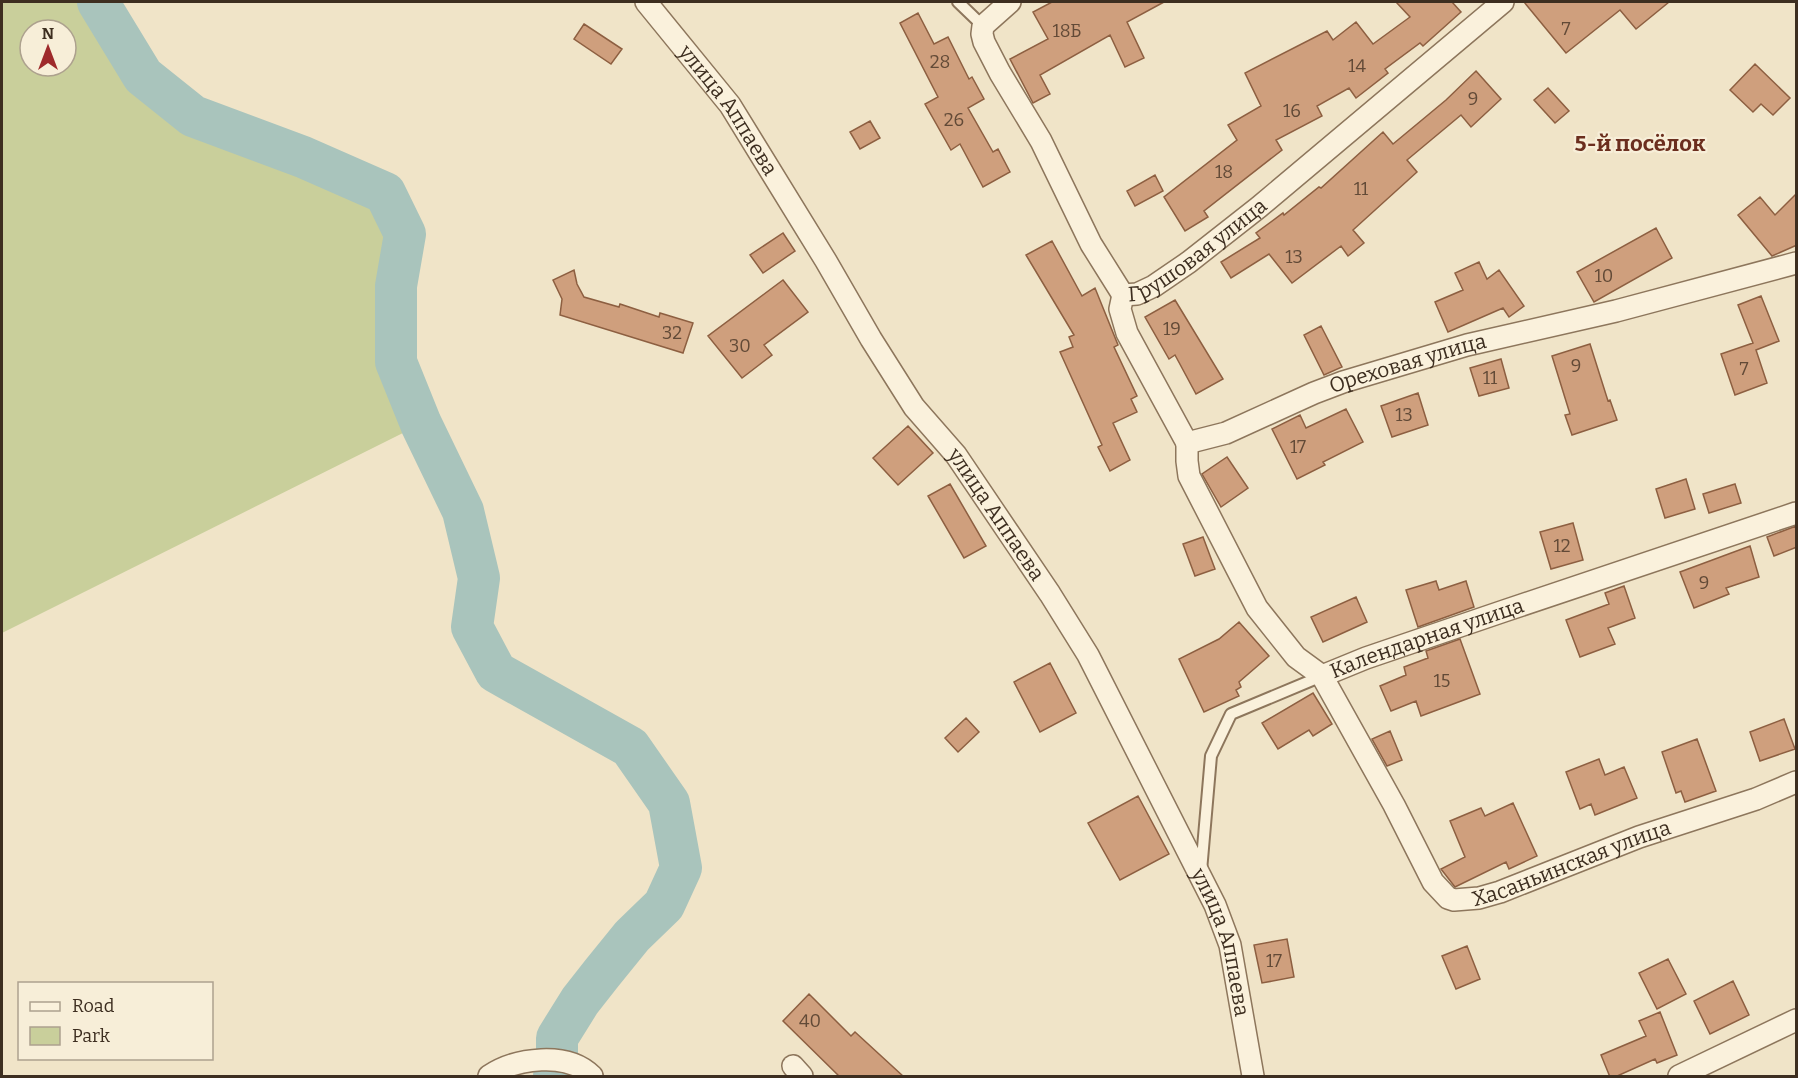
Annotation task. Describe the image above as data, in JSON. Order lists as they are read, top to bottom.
{
  "streets": {
    "street": [
      "улица Аппаева",
      "Грушовая улица",
      "Ореховая улица",
      "Календарная улица",
      "Хасаньинская улица"
    ]
  },
  "crossings": [
    ["Ореховая улица", "Календарная улица"],
    ["Календарная улица", "Хасаньинская улица"]
  ],
  "districts": ["5-й посёлок"],
  "house_numbers": [
    "7",
    "18Б",
    "28",
    "14",
    "9",
    "16",
    "26",
    "18",
    "11",
    "13",
    "10",
    "19",
    "32",
    "30",
    "9",
    "7",
    "11",
    "13",
    "17",
    "12",
    "9",
    "15",
    "17",
    "40"
  ],
  "legend": ["Road", "Park"],
  "north": "top"
}
